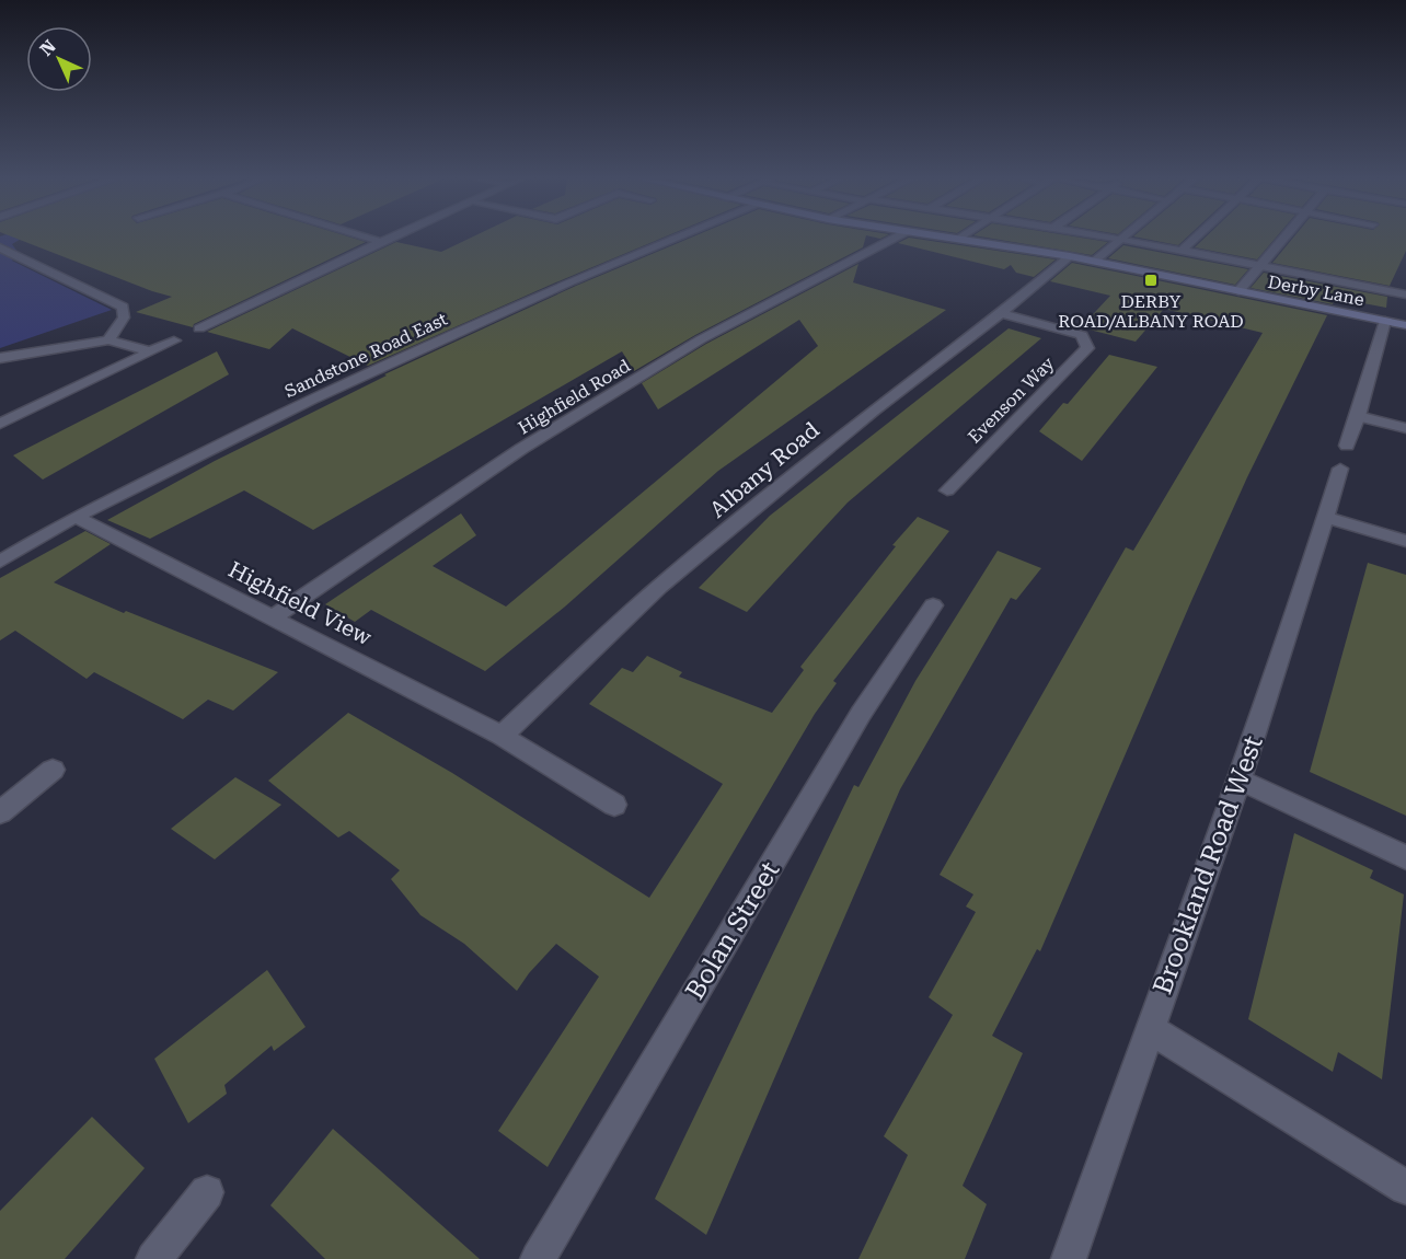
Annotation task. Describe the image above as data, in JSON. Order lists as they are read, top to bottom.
{
  "streets": {
    "street": [
      "Derby Lane",
      "Sandstone Road East",
      "Highfield Road",
      "Evenson Way",
      "Albany Road",
      "Highfield View",
      "Brookland Road West",
      "Bolan Street"
    ]
  },
  "crossings": [
    ["Derby Lane", "Albany Road"],
    ["Derby Lane", "Brookland Road West"],
    ["Sandstone Road East", "Highfield View"],
    ["Highfield Road", "Highfield View"],
    ["Evenson Way", "Albany Road"],
    ["Albany Road", "Highfield View"]
  ],
  "places": {
    "transit": ["DERBY ROAD/ALBANY ROAD"]
  },
  "north": "top left"
}
